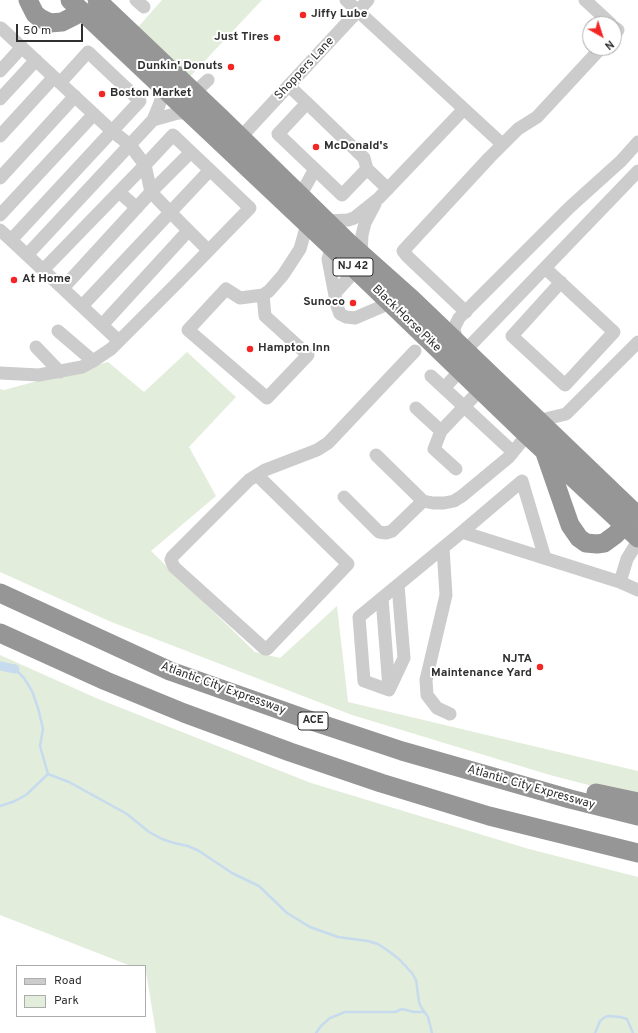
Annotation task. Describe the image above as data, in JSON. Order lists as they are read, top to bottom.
{
  "streets": {
    "highway": [
      "NJ 42",
      "Black Horse Pike",
      "Atlantic City Expressway",
      "ACE"
    ],
    "street": ["Shoppers Lane"]
  },
  "crossings": [
    ["Shoppers Lane", "Black Horse Pike"]
  ],
  "places": [
    "Jiffy Lube",
    "Just Tires",
    "Dunkin' Donuts",
    "Boston Market",
    "McDonald's",
    "At Home",
    "Sunoco",
    "Hampton Inn",
    "NJTA Maintenance Yard"
  ],
  "legend": ["Road", "Park"],
  "scale_bar": "50 m",
  "north": "bottom right"
}
